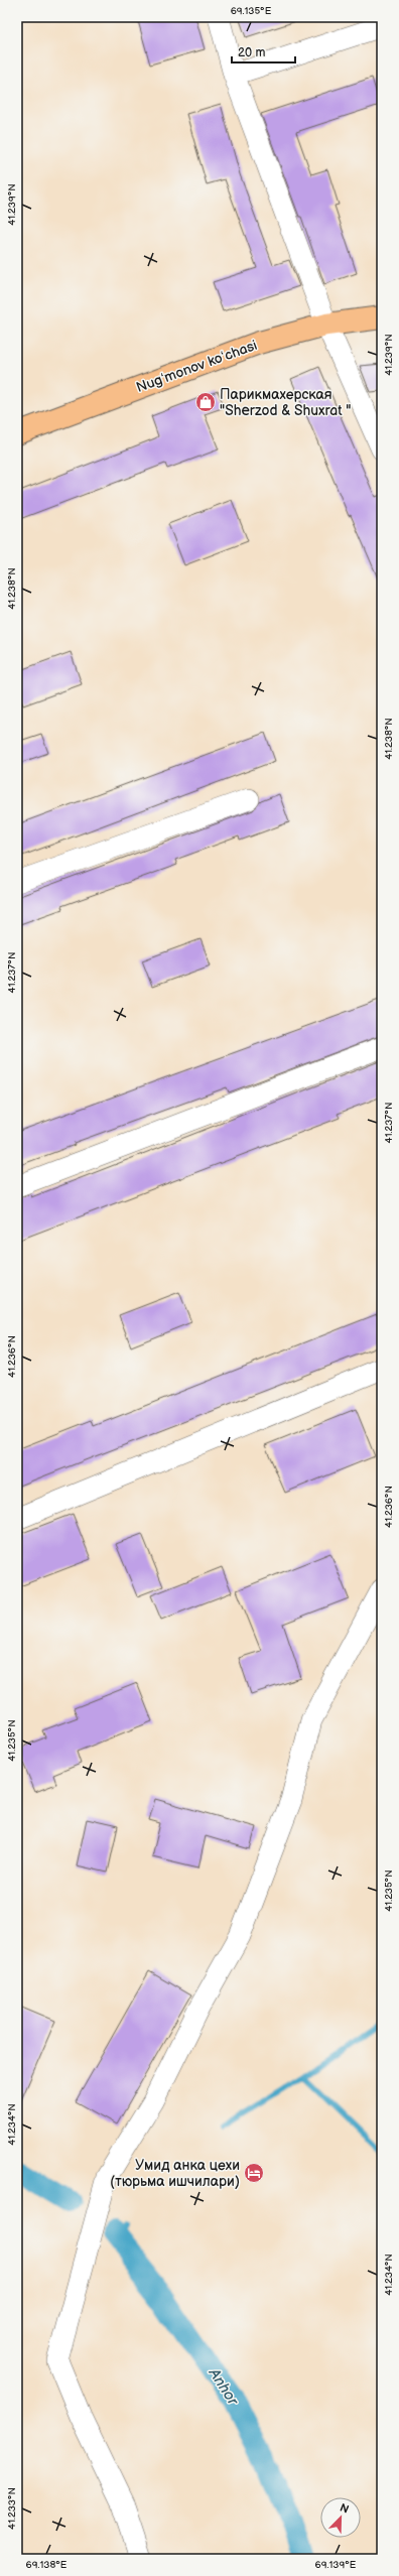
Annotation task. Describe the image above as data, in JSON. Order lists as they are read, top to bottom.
{
  "streets": {
    "main road": ["Nugʻmonov koʻchasi"]
  },
  "water": ["Anhor"],
  "places": {
    "shop": ["Парикмахерская \"Sherzod & Shuxrat \""],
    "hotel": ["Умид анка цехи (тюрьма ишчилари)"]
  },
  "scale_bar": "20 m",
  "north": "top right",
  "coordinates": [
    "69.135°E",
    "41.239°N",
    "41.238°N",
    "41.237°N",
    "41.236°N",
    "41.235°N",
    "41.234°N",
    "41.233°N",
    "69.138°E",
    "69.139°E"
  ]
}
